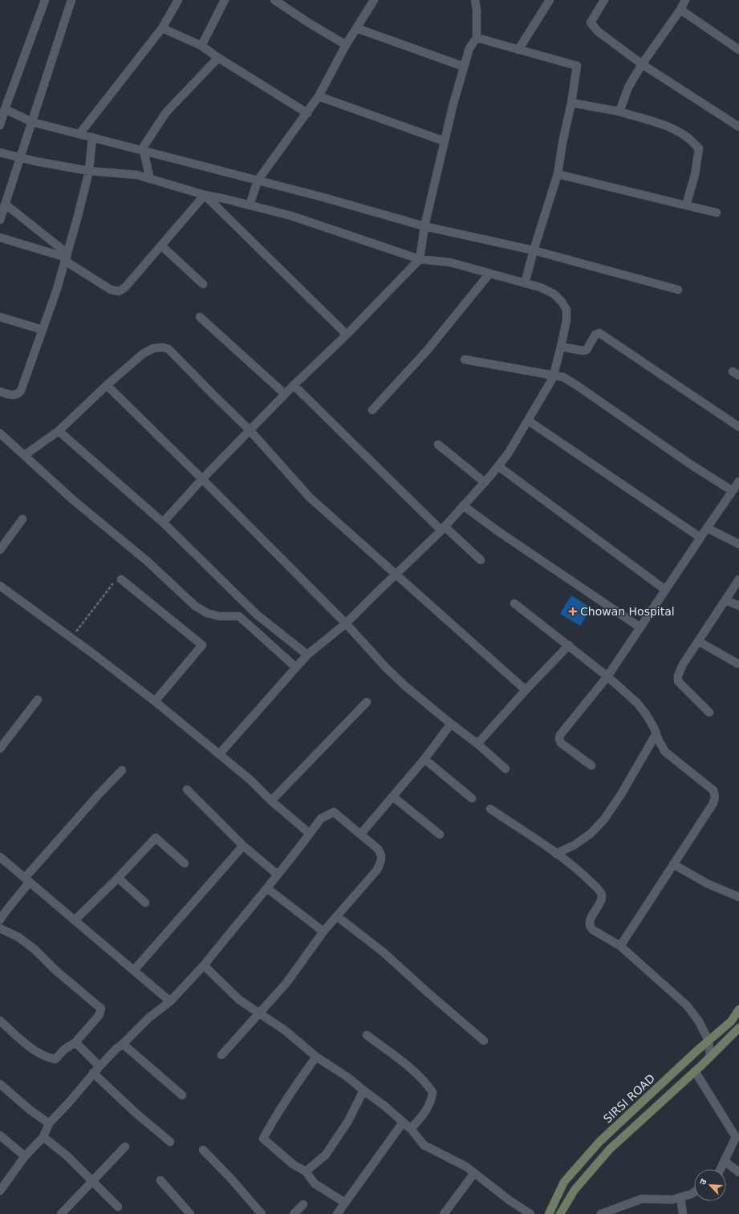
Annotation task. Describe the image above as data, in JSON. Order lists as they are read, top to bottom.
{
  "streets": {
    "main road": ["SIRSI ROAD"]
  },
  "places": {
    "health": ["Chowan Hospital"]
  },
  "north": "top left"
}
